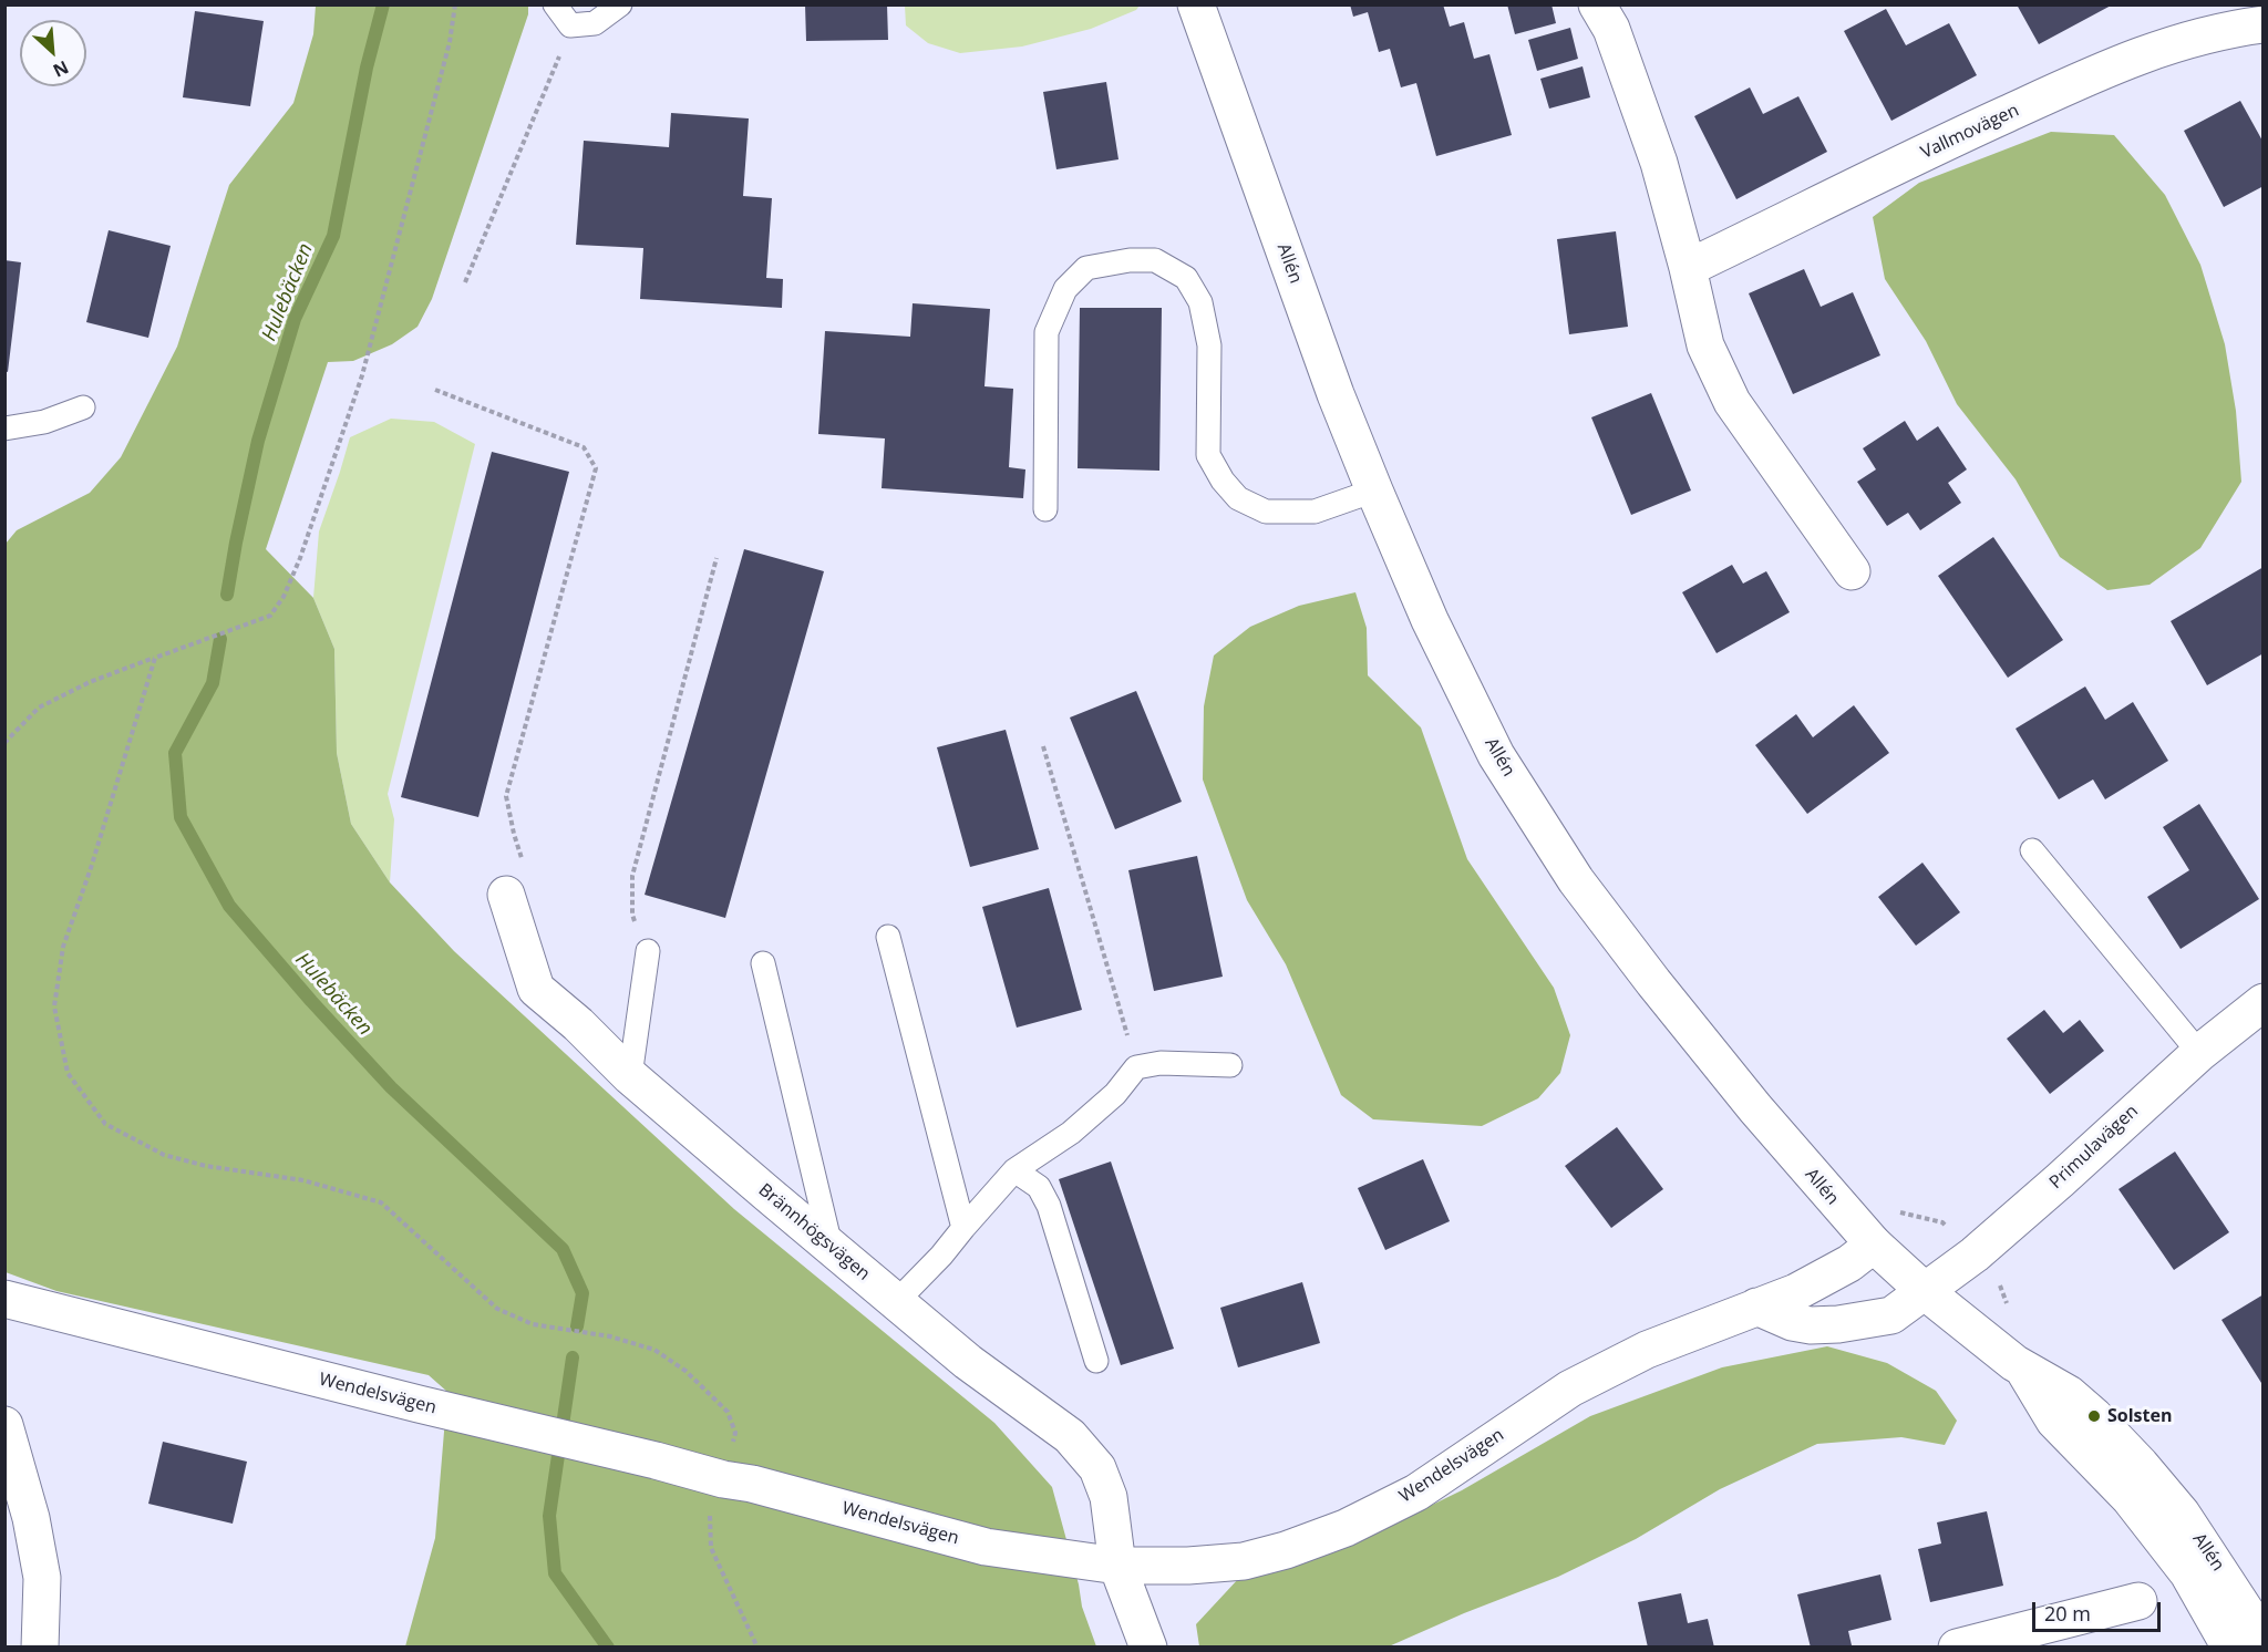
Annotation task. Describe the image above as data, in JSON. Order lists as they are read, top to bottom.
{
  "streets": {
    "street": [
      "Vallmovägen",
      "Allén",
      "Primulavägen",
      "Brännhögsvägen",
      "Wendelsvägen"
    ]
  },
  "crossings": [
    ["Allén", "Primulavägen"],
    ["Allén", "Wendelsvägen"],
    ["Brännhögsvägen", "Wendelsvägen"]
  ],
  "water": ["Hulebäcken"],
  "places": ["Solsten"],
  "scale_bar": "20 m",
  "north": "bottom right"
}
